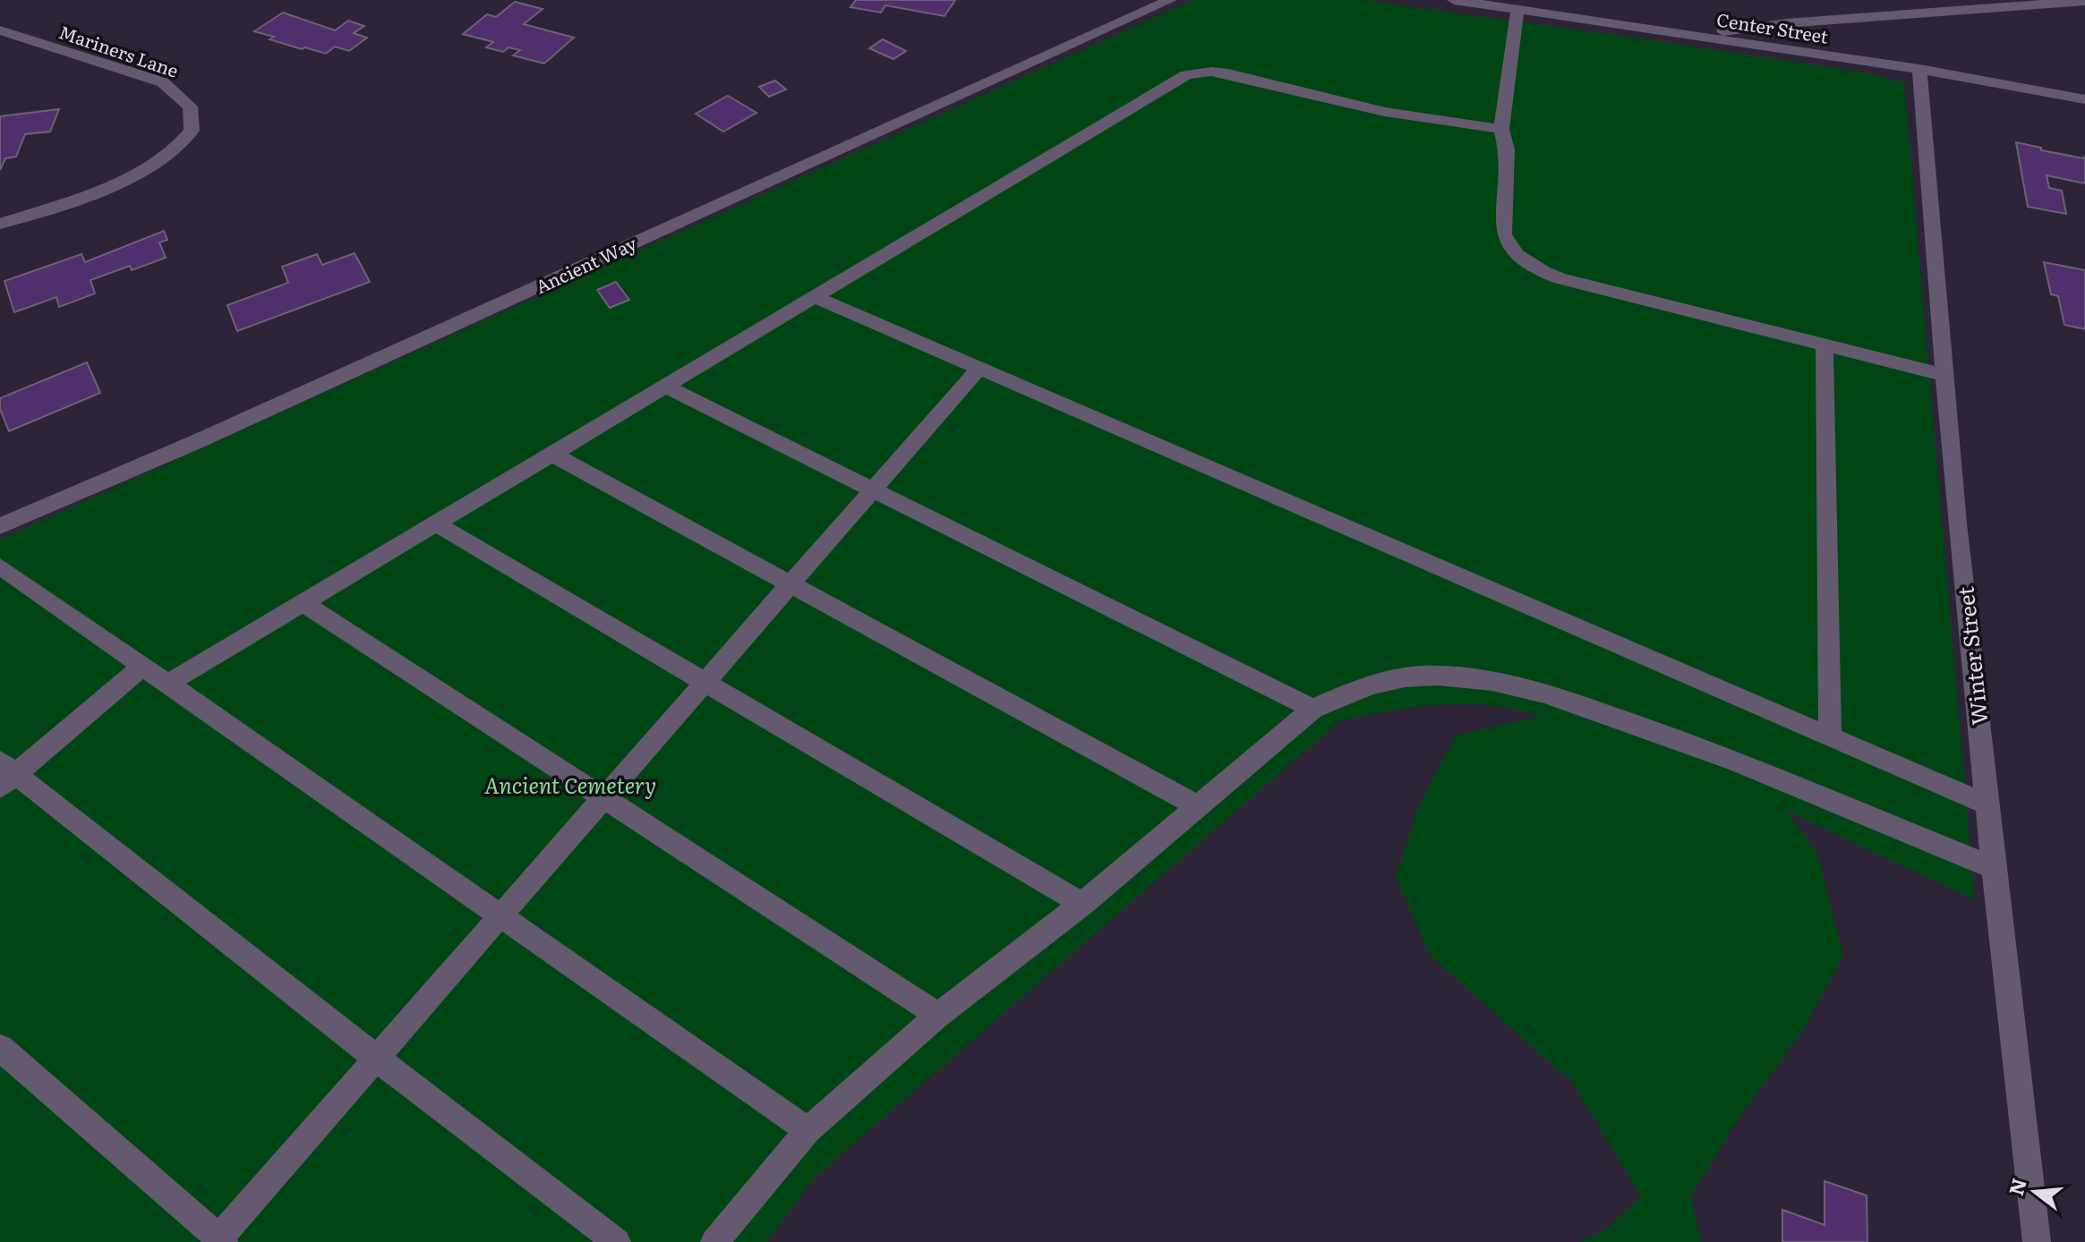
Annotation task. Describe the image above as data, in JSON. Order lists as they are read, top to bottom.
{
  "streets": {
    "street": [
      "Center Street",
      "Mariners Lane",
      "Ancient Way",
      "Winter Street"
    ]
  },
  "crossings": [
    ["Center Street", "Winter Street"]
  ],
  "parks": ["Ancient Cemetery"],
  "north": "left"
}
